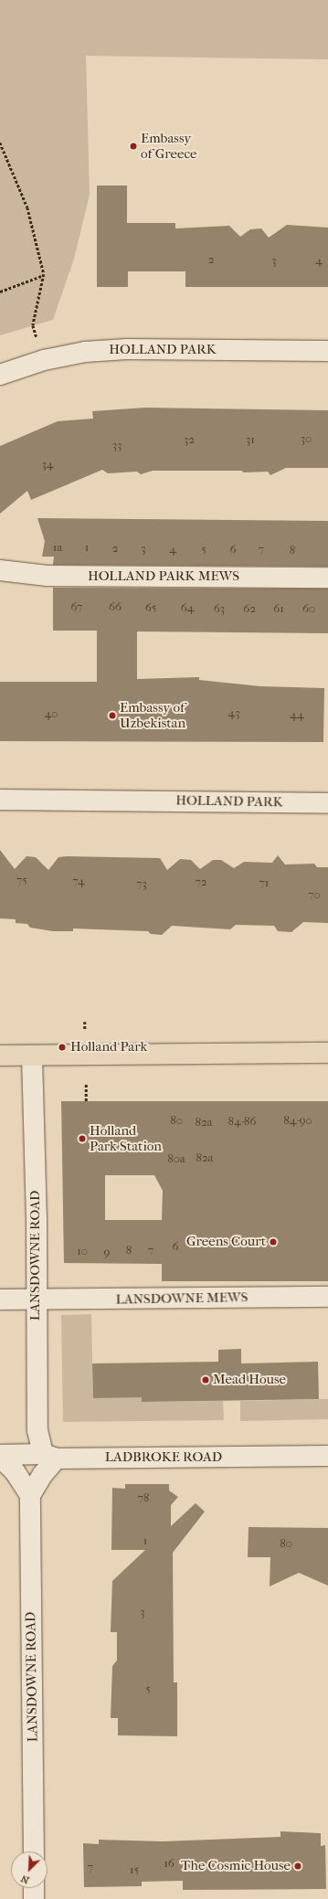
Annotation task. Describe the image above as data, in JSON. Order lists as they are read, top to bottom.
{
  "streets": {
    "street": [
      "HOLLAND PARK",
      "HOLLAND PARK MEWS",
      "LANSDOWNE ROAD",
      "LANSDOWNE MEWS",
      "LADBROKE ROAD"
    ]
  },
  "crossings": [
    ["LANSDOWNE ROAD", "LANSDOWNE MEWS"],
    ["LANSDOWNE ROAD", "LADBROKE ROAD"]
  ],
  "places": [
    "Embassy of Greece",
    "Embassy of Uzbekistan",
    "Holland Park",
    "Holland Park Station",
    "Greens Court",
    "Mead House",
    "The Cosmic House"
  ],
  "house_numbers": [
    "2",
    "3",
    "4",
    "30",
    "32",
    "31",
    "33",
    "34",
    "1a",
    "1",
    "2",
    "3",
    "4",
    "5",
    "6",
    "7",
    "8",
    "67",
    "66",
    "65",
    "64",
    "63",
    "62",
    "61",
    "60",
    "43",
    "40",
    "44",
    "75",
    "74",
    "72",
    "71",
    "73",
    "70",
    "80",
    "84-90",
    "84-86",
    "82a",
    "82a",
    "80a",
    "6",
    "8",
    "7",
    "10",
    "9",
    "78",
    "1",
    "80",
    "3",
    "5",
    "16",
    "7",
    "15"
  ],
  "north": "bottom left"
}
